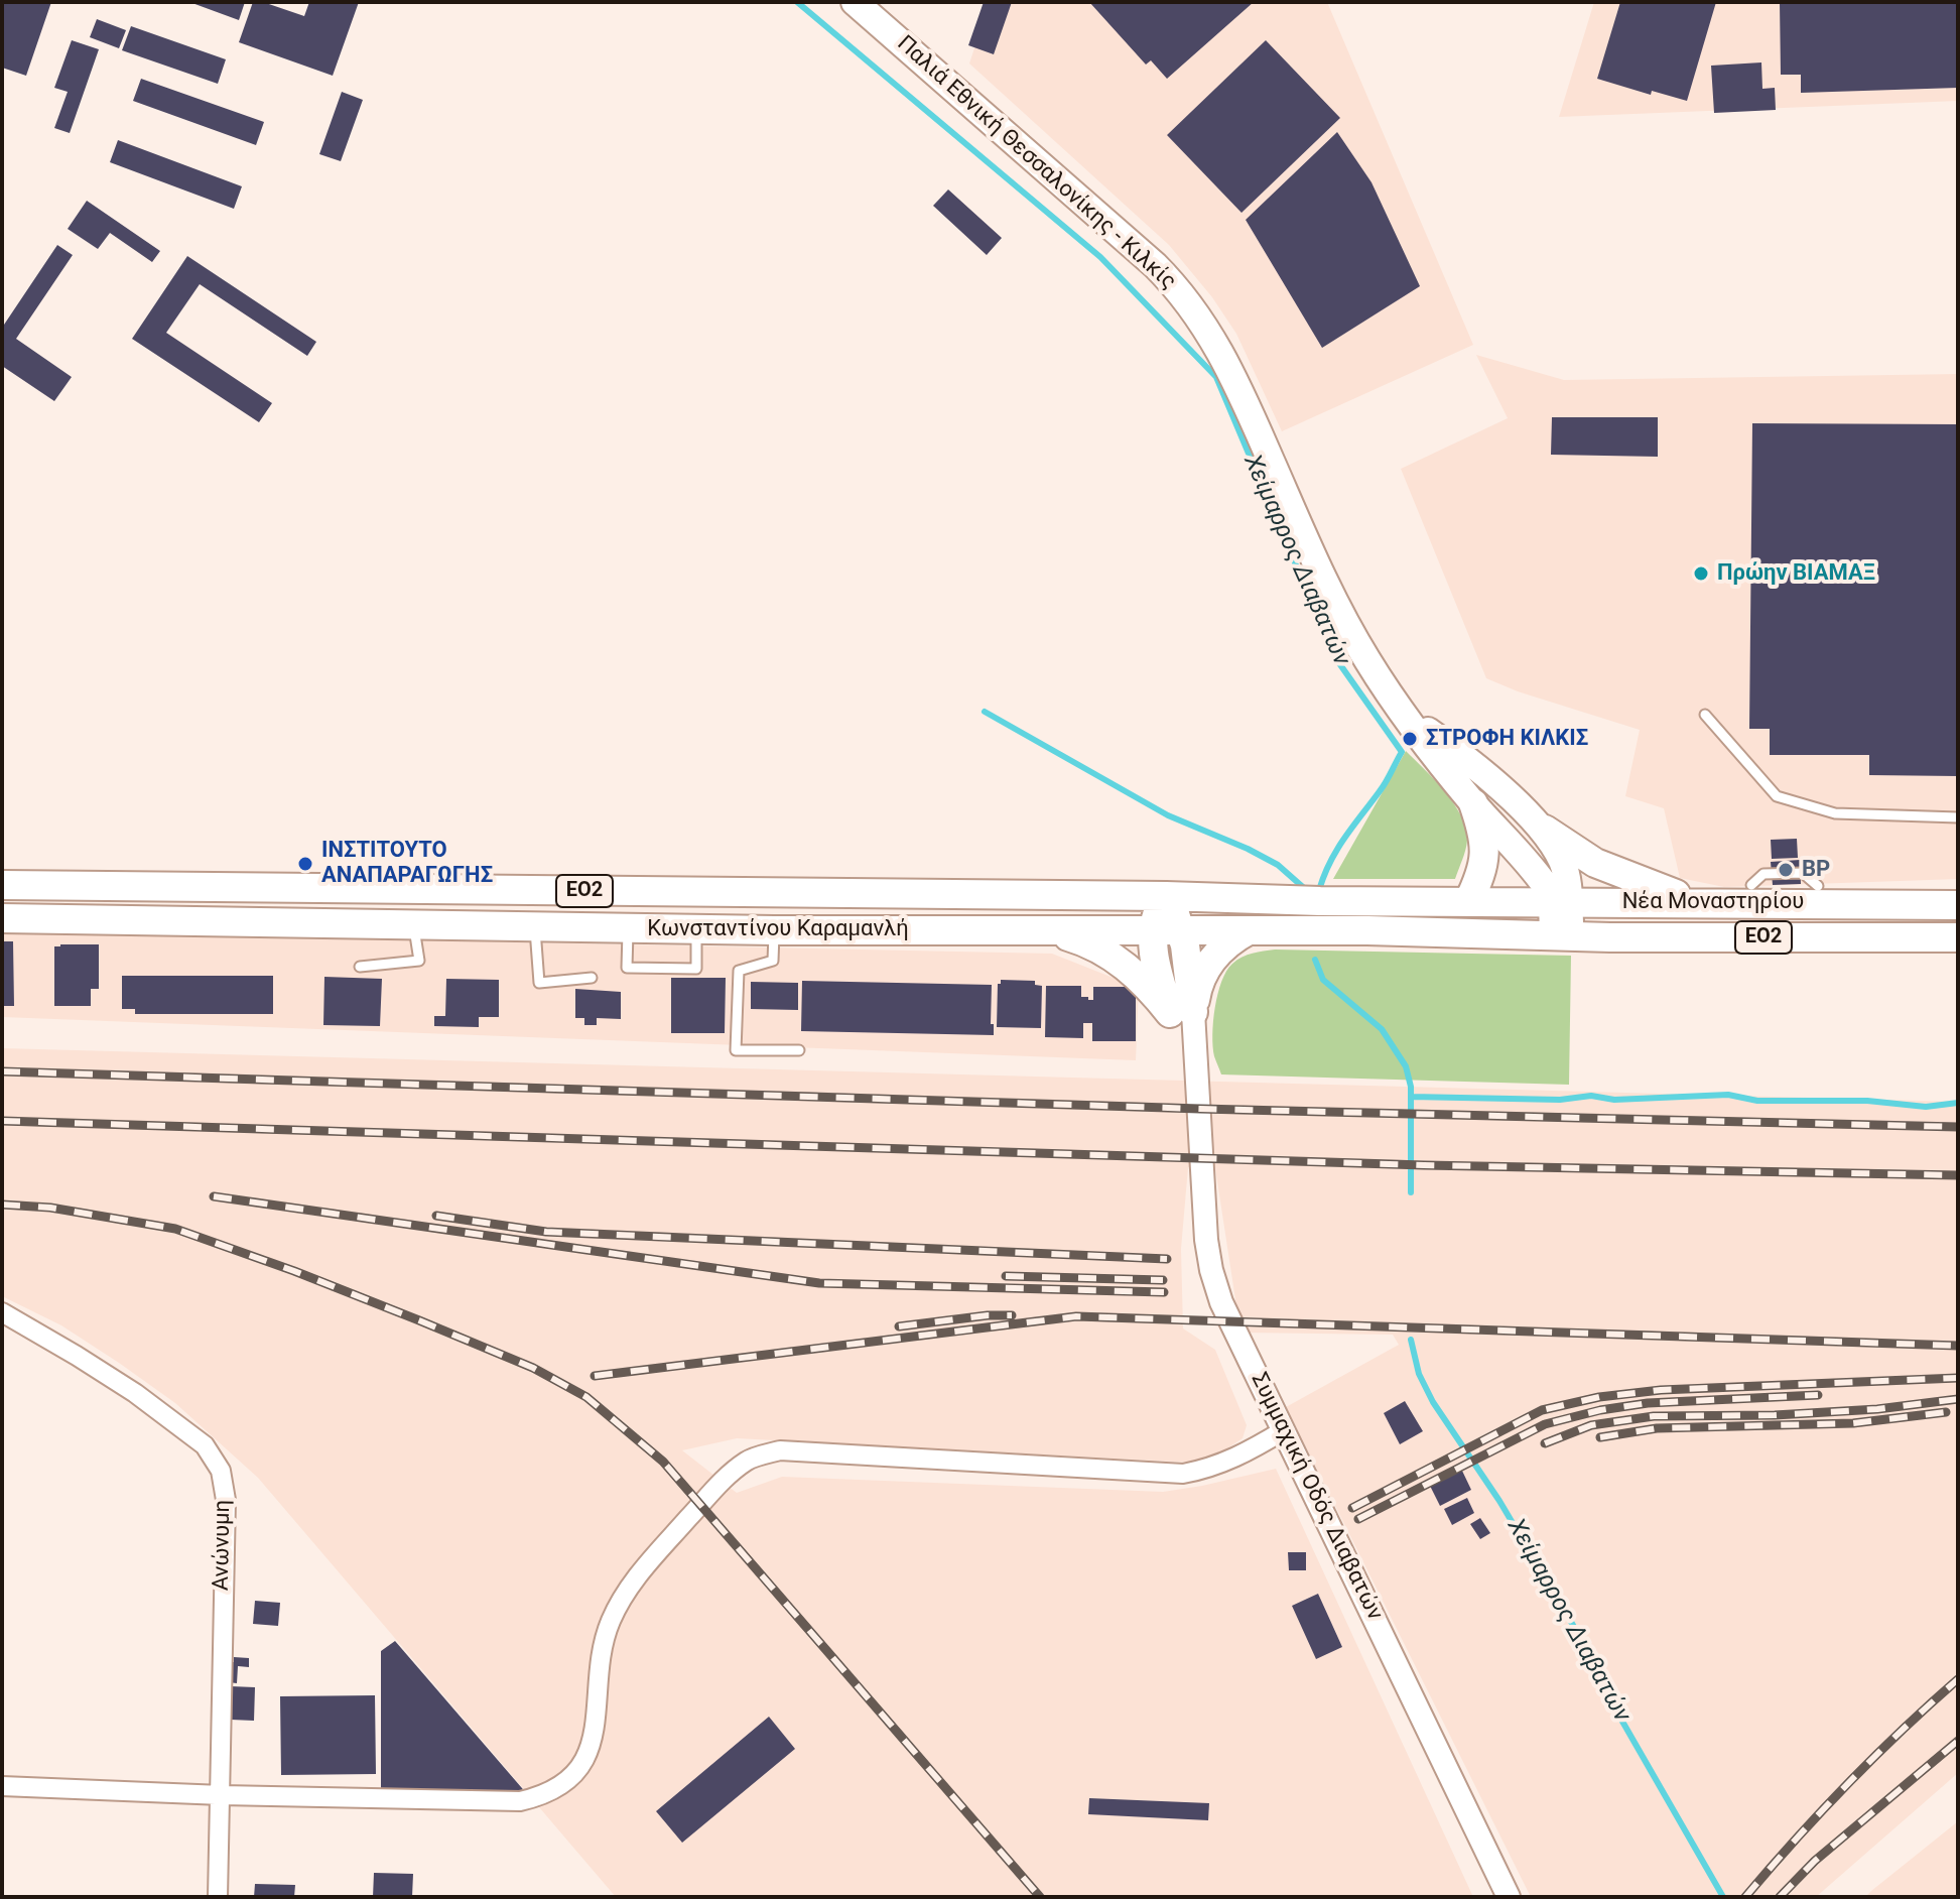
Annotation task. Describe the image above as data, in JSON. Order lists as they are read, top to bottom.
{
  "streets": {
    "main road": [
      "Παλιά Εθνική Θεσσαλονίκης - Κιλκίς",
      "ΕΟ2",
      "Νέα Μοναστηρίου",
      "Κωνσταντίνου Καραμανλή"
    ],
    "street": ["Συμμαχική Οδός Διαβατών", "Ανώνυμη"]
  },
  "crossings": [
    ["Παλιά Εθνική Θεσσαλονίκης - Κιλκίς", "Νέα Μοναστηρίου"],
    ["Παλιά Εθνική Θεσσαλονίκης - Κιλκίς", "Κωνσταντίνου Καραμανλή"],
    ["Νέα Μοναστηρίου", "Κωνσταντίνου Καραμανλή"]
  ],
  "water": ["Χείμαρρος Διαβατών"],
  "places": [
    "Πρώην ΒΙΑΜΑΞ",
    "ΣΤΡΟΦΗ ΚΙΛΚΙΣ",
    "ΙΝΣΤΙΤΟΥΤΟ ΑΝΑΠΑΡΑΓΩΓΗΣ",
    "BP"
  ]
}
